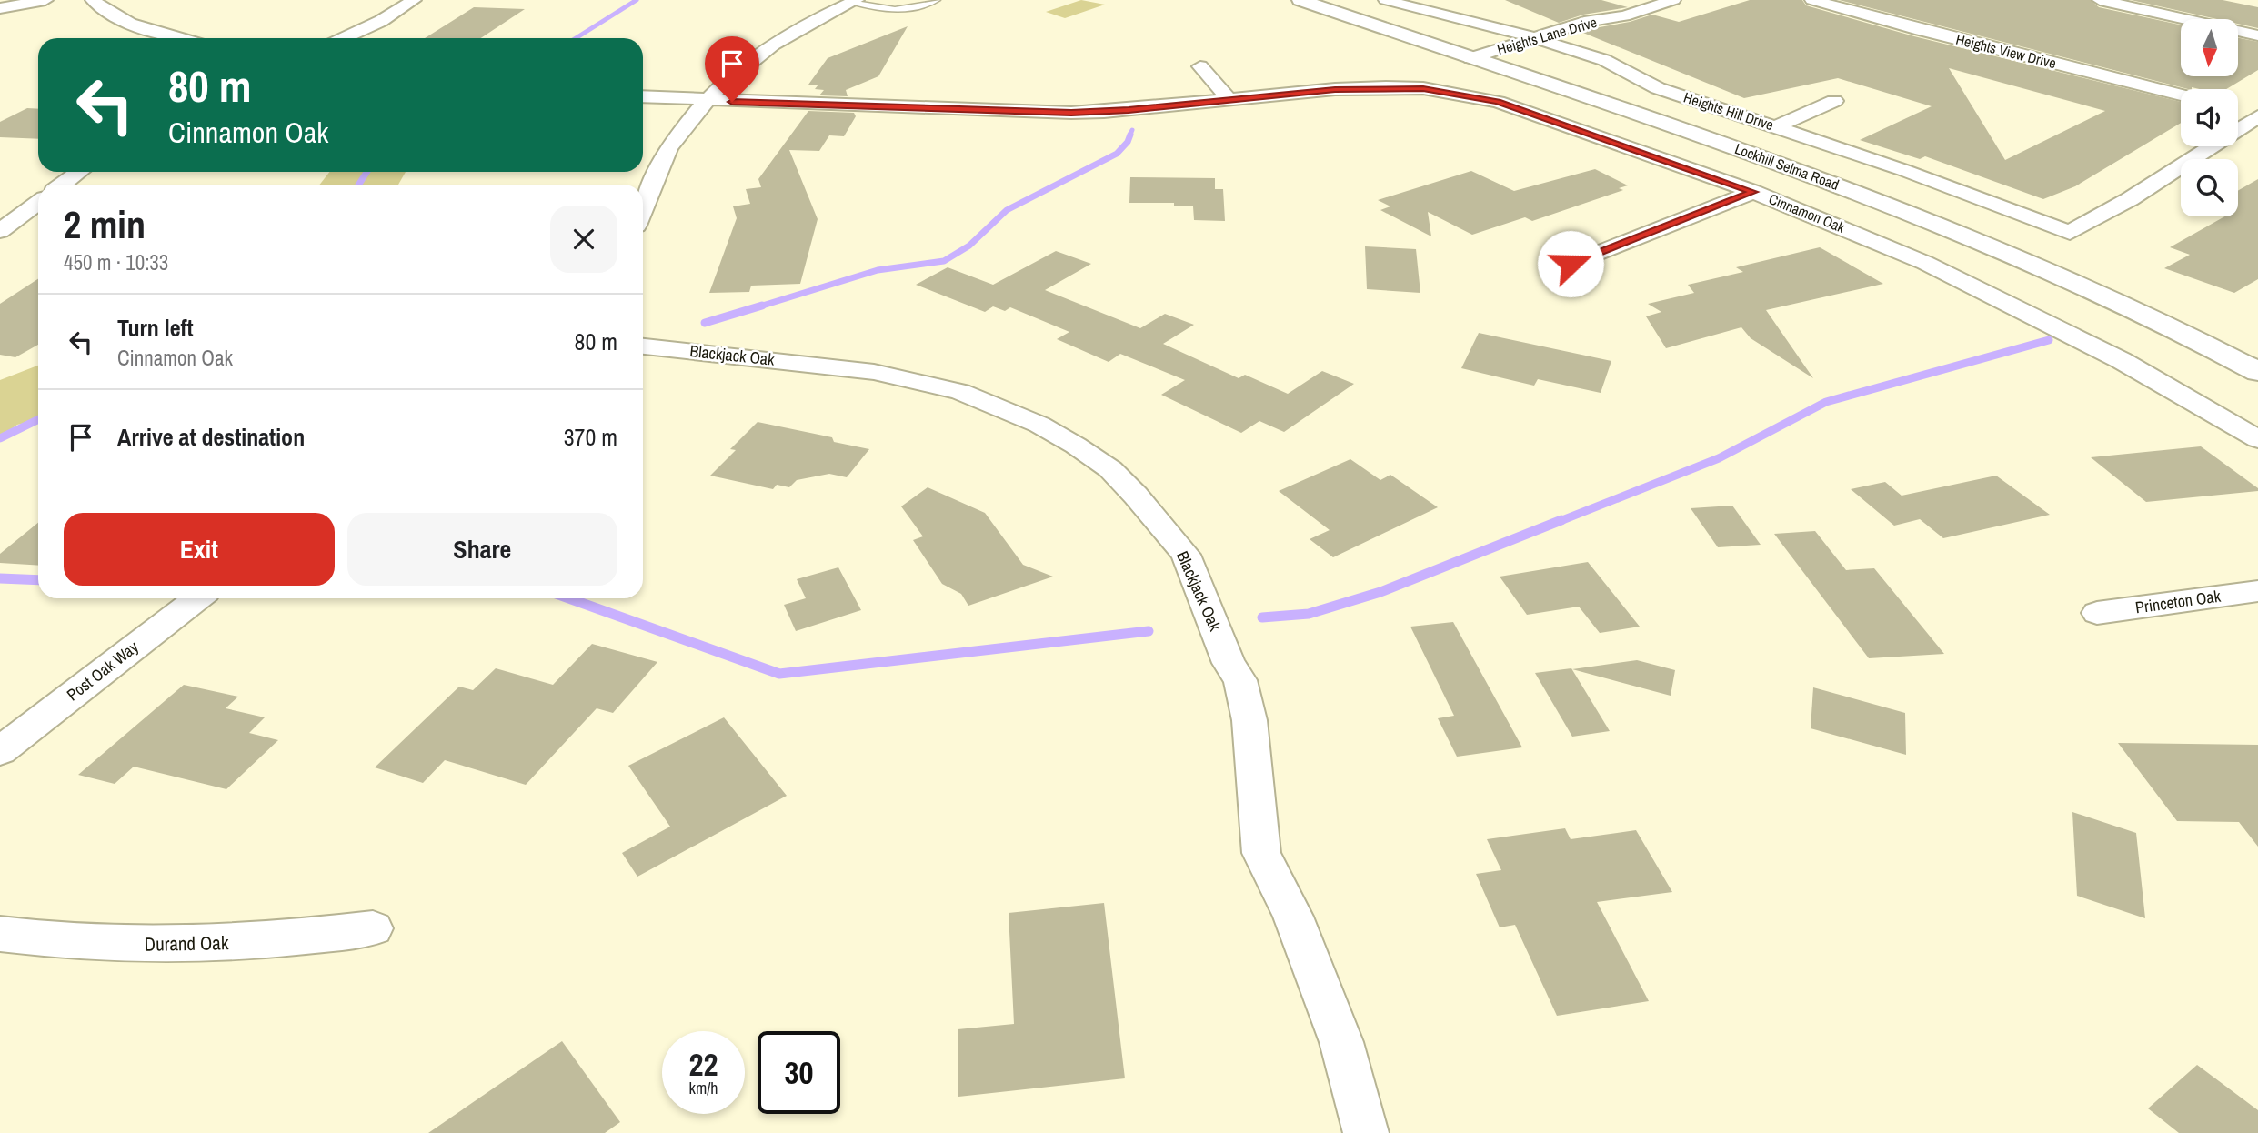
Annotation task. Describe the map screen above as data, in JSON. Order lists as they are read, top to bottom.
{
  "streets": {
    "main road": ["Lockhill Selma Road"],
    "street": [
      "Heights Lane Drive",
      "Heights View Drive",
      "Heights Hill Drive",
      "Cinnamon Oak",
      "Blackjack Oak",
      "Princeton Oak",
      "Post Oak Way",
      "Durand Oak"
    ]
  },
  "crossings": [
    ["Heights Lane Drive", "Heights Hill Drive"],
    ["Heights Lane Drive", "Lockhill Selma Road"]
  ],
  "north": "bottom",
  "page": {
    "turn": ["80 m", "Cinnamon Oak"],
    "heading": ["2 min", "450 m · 10:33"],
    "list": [
      {
        "name": "Turn left",
        "note": "Cinnamon Oak",
        "value": "80 m"
      },
      {
        "name": "Arrive at destination",
        "value": "370 m"
      }
    ],
    "buttons": ["Exit", "Share"],
    "speed": "22 km/h",
    "limit": "30"
  }
}
